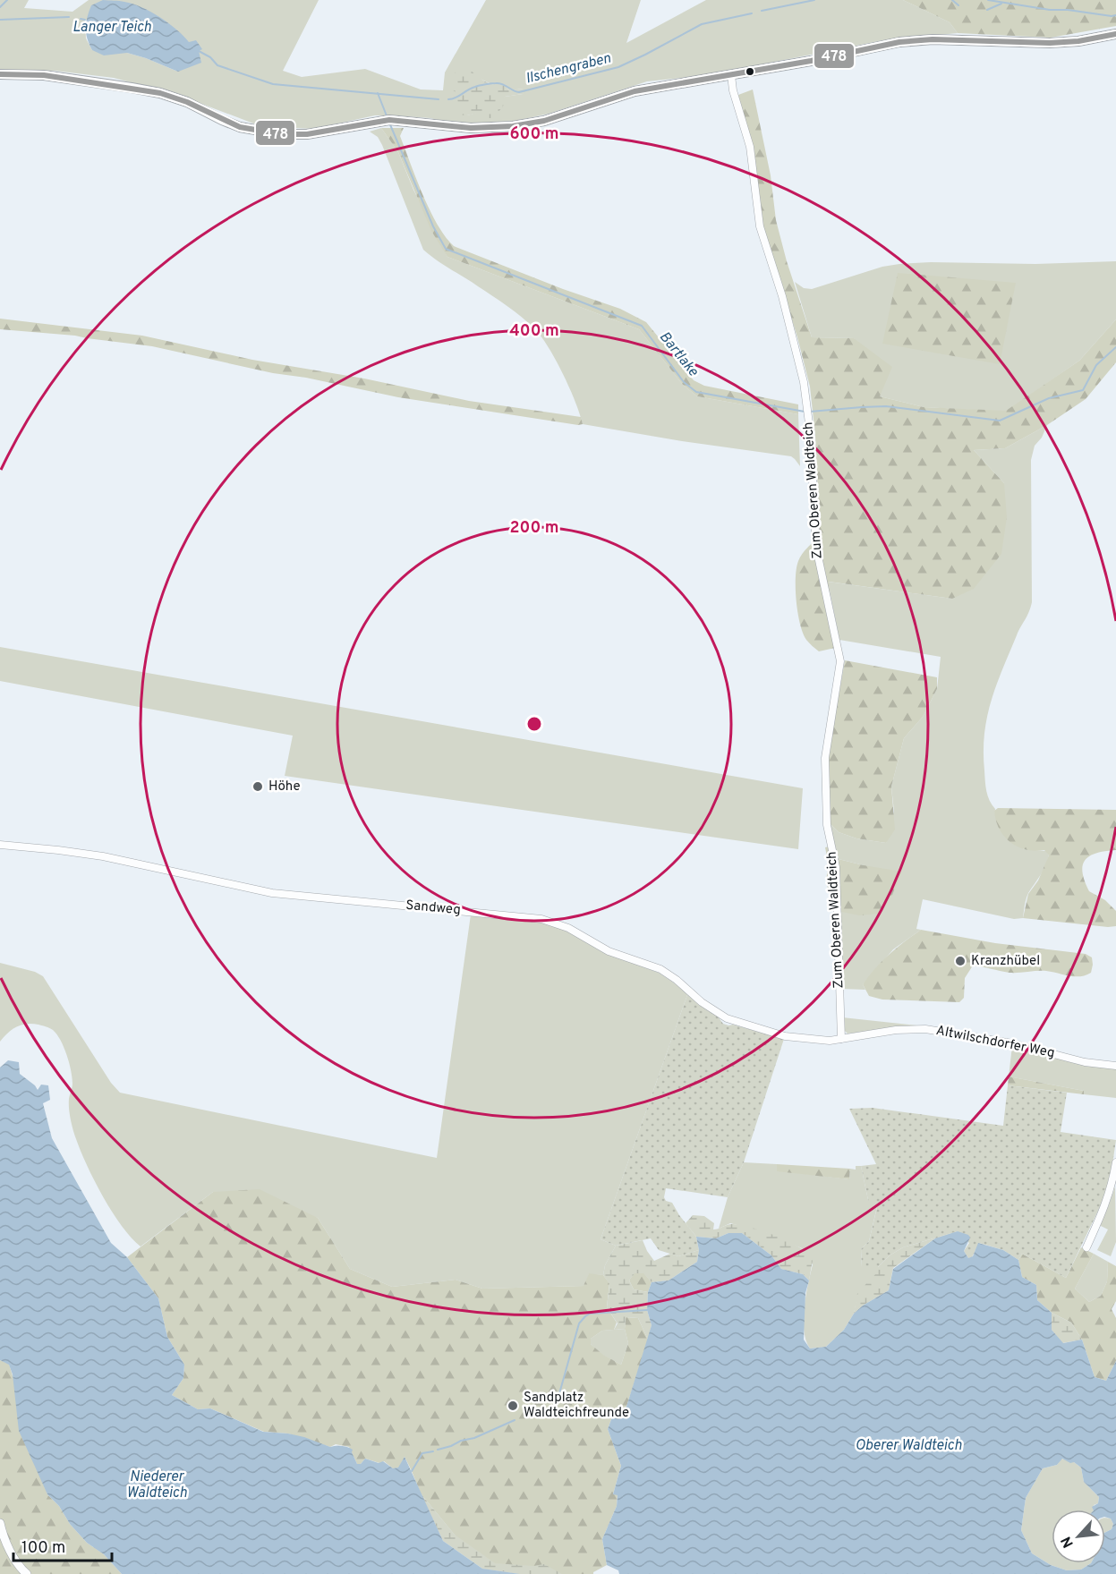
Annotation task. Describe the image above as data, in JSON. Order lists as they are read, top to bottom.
{
  "streets": {
    "street": ["Zum Oberen Waldteich", "Sandweg", "Altwilschdorfer Weg"]
  },
  "crossings": [
    ["Zum Oberen Waldteich", "Sandweg"],
    ["Zum Oberen Waldteich", "Altwilschdorfer Weg"],
    ["Sandweg", "Altwilschdorfer Weg"]
  ],
  "water": [
    "Langer Teich",
    "Ilschengraben",
    "Bartlake",
    "Oberer Waldteich",
    "Niederer Waldteich"
  ],
  "places": ["Höhe", "Kranzhübel", "Sandplatz Waldteichfreunde"],
  "lines": ["transit line 478"],
  "scale_bar": "100 m",
  "north": "bottom left",
  "rings": ["600 m", "400 m", "200 m"]
}
